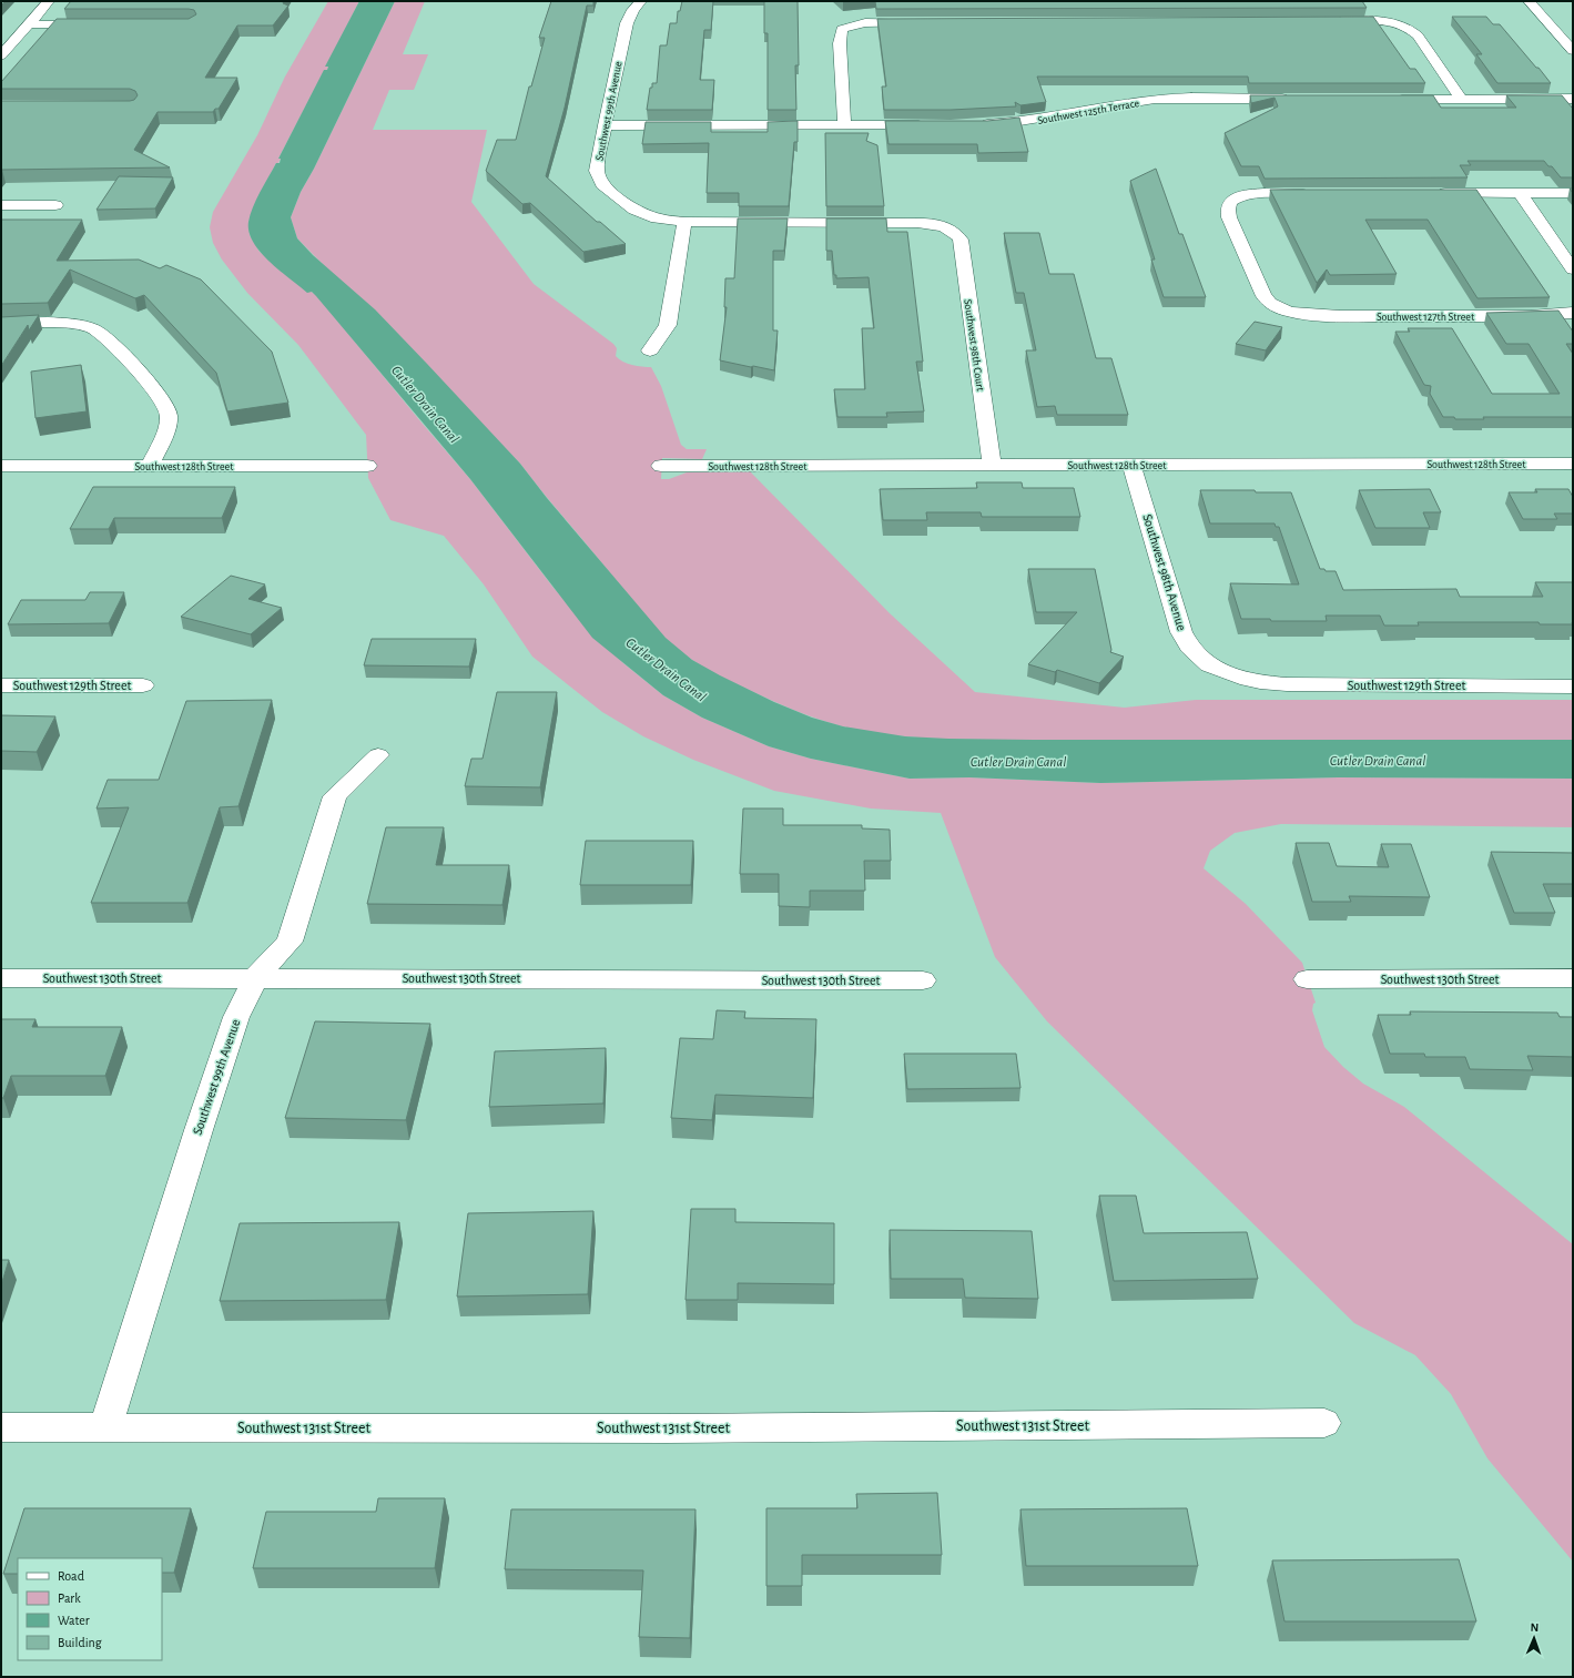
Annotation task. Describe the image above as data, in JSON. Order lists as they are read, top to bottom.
{
  "streets": {
    "street": [
      "Southwest 99th Avenue",
      "Southwest 125th Terrace",
      "Southwest 127th Street",
      "Southwest 98th Court",
      "Southwest 128th Street",
      "Southwest 98th Avenue",
      "Southwest 129th Street",
      "Southwest 130th Street",
      "Southwest 131st Street"
    ]
  },
  "crossings": [
    ["Southwest 99th Avenue", "Southwest 98th Court"],
    ["Southwest 99th Avenue", "Southwest 130th Street"],
    ["Southwest 99th Avenue", "Southwest 131st Street"],
    ["Southwest 98th Court", "Southwest 128th Street"],
    ["Southwest 128th Street", "Southwest 98th Avenue"],
    ["Southwest 98th Avenue", "Southwest 129th Street"]
  ],
  "water": ["Cutler Drain Canal"],
  "legend": [
    "Road",
    "Park",
    "Water",
    "Building"
  ],
  "north": "top"
}
